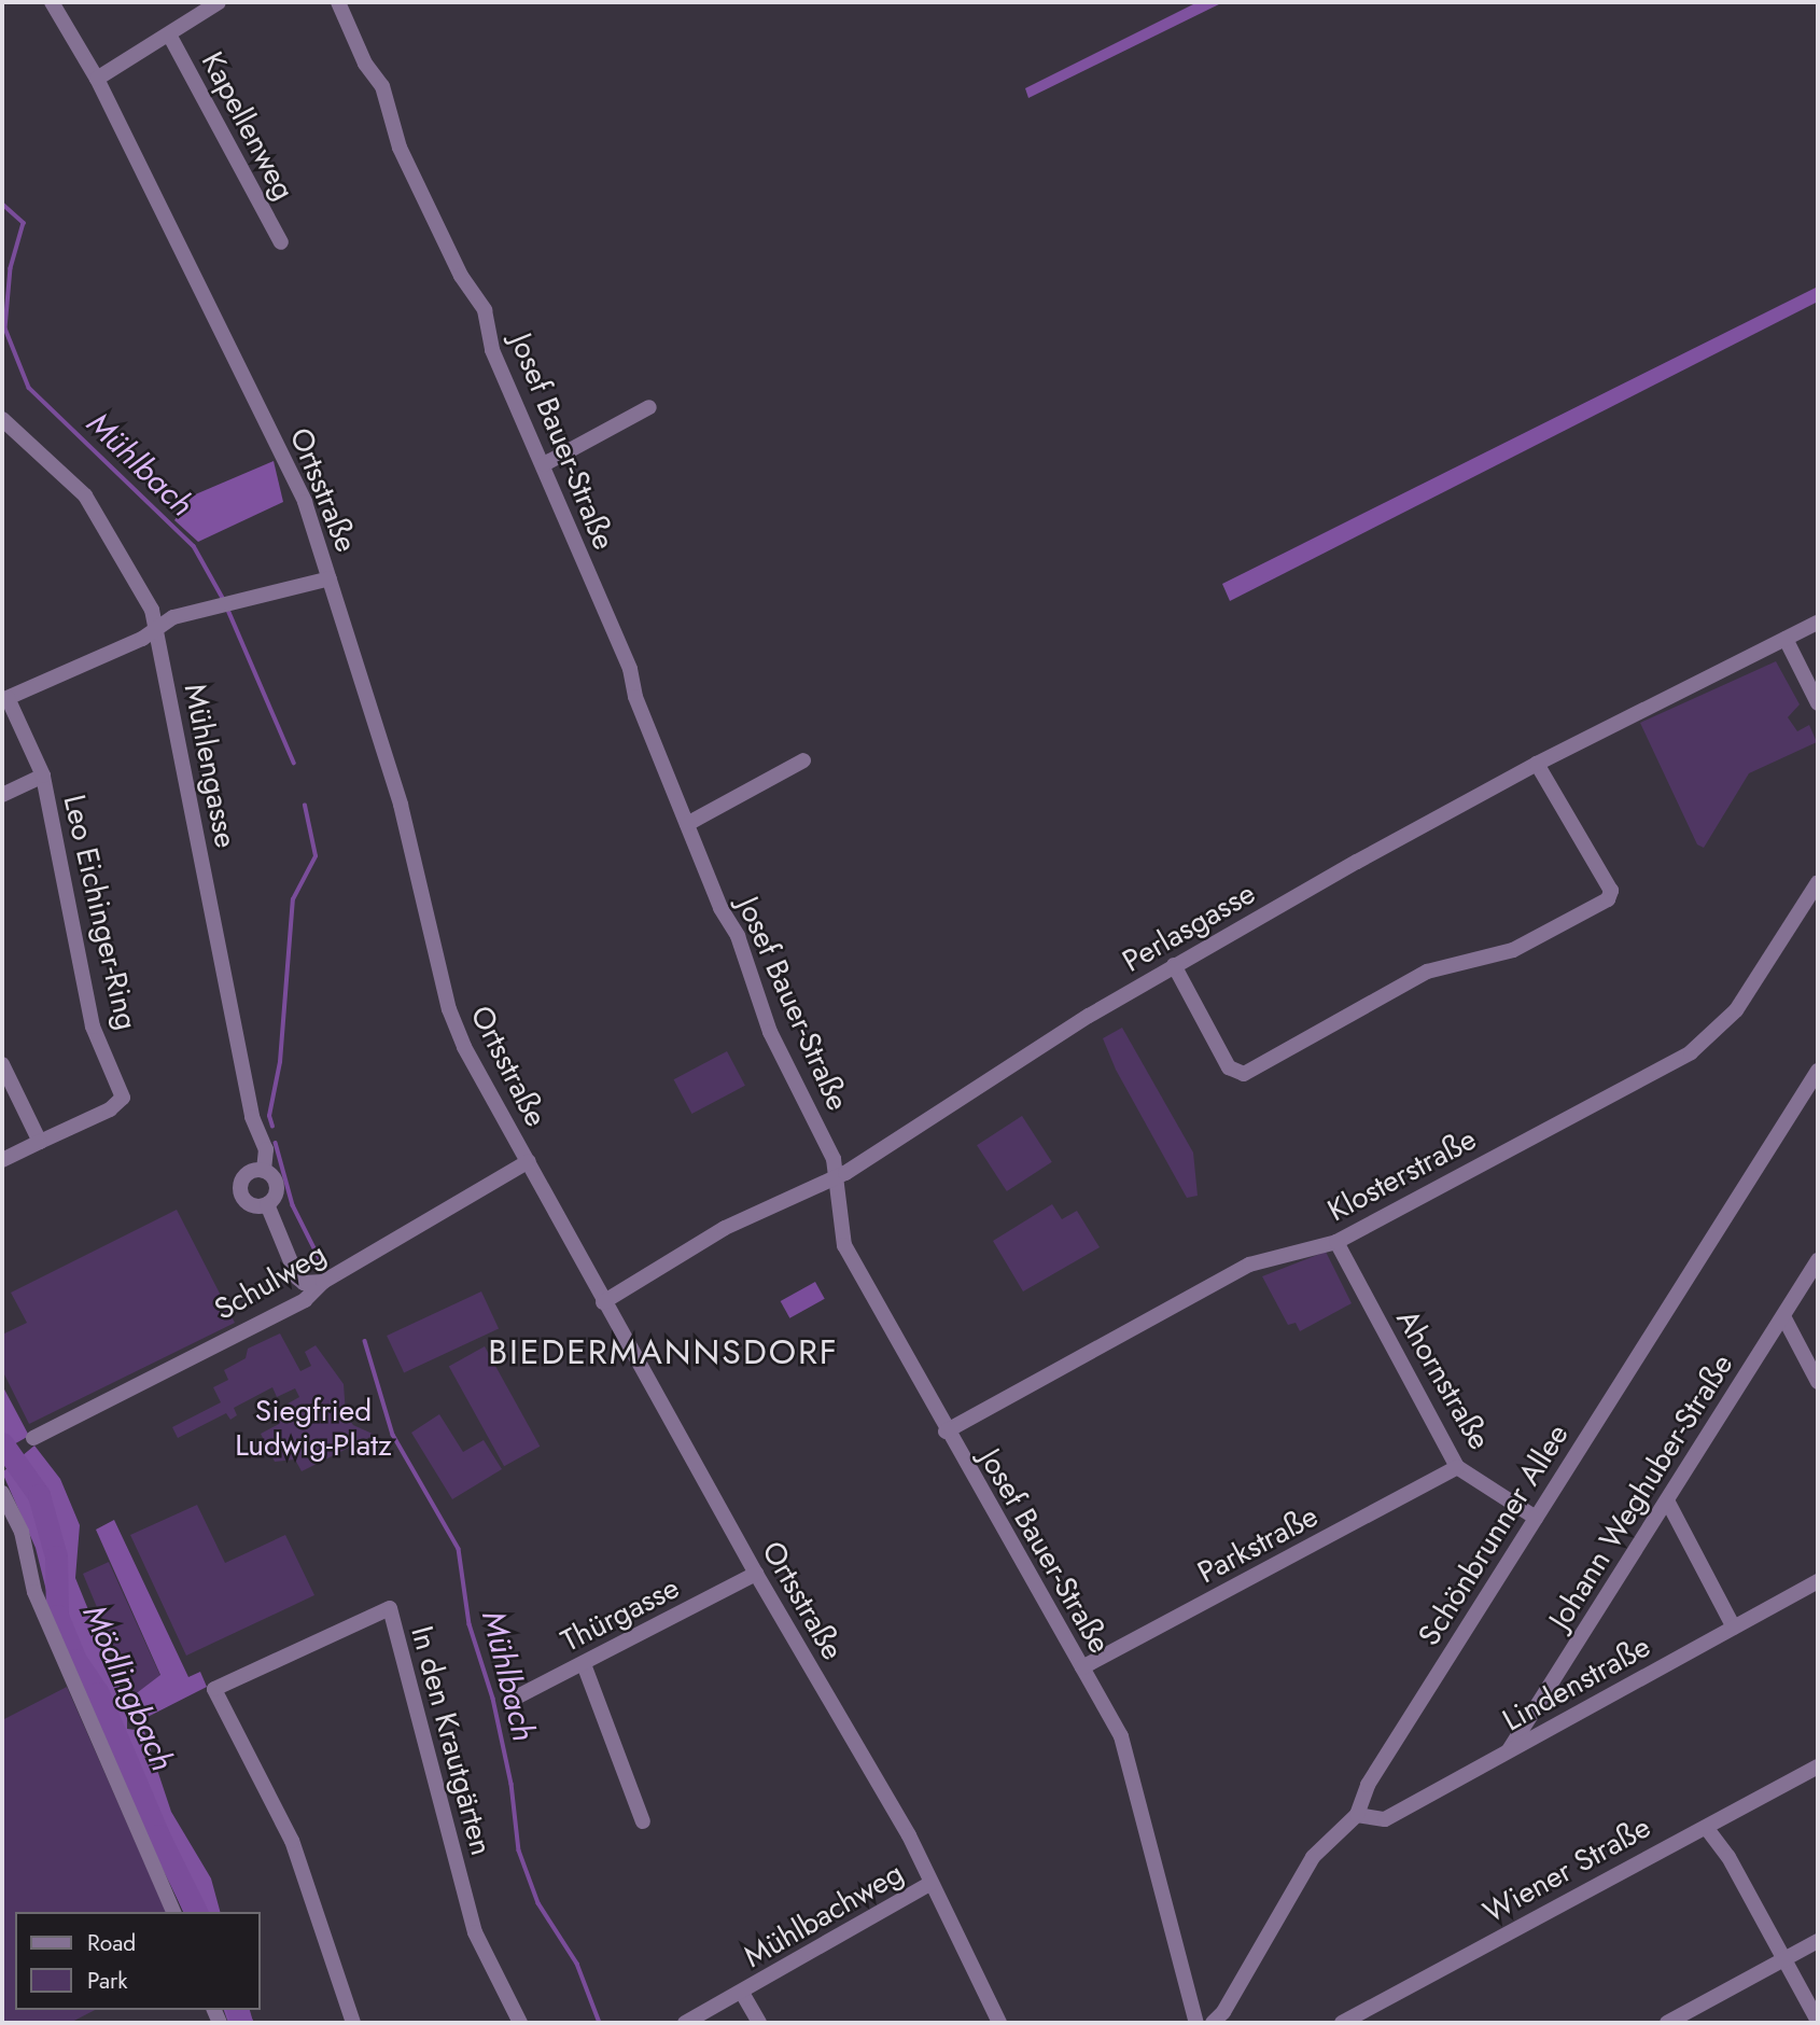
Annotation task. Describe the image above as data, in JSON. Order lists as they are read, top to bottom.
{
  "streets": {
    "street": [
      "Kapellenweg",
      "Josef Bauer-Straße",
      "Ortsstraße",
      "Mühlengasse",
      "Leo Eichinger-Ring",
      "Perlasgasse",
      "Klosterstraße",
      "Schulweg",
      "Ahornstraße",
      "Johann Weghuber-Straße",
      "Schönbrunner Allee",
      "Parkstraße",
      "Thürgasse",
      "Lindenstraße",
      "In den Krautgärten",
      "Wiener Straße",
      "Mühlbachweg"
    ]
  },
  "crossings": [
    ["Josef Bauer-Straße", "Perlasgasse"],
    ["Josef Bauer-Straße", "Klosterstraße"],
    ["Josef Bauer-Straße", "Parkstraße"],
    ["Ortsstraße", "Perlasgasse"],
    ["Ortsstraße", "Schulweg"],
    ["Ortsstraße", "Thürgasse"],
    ["Ortsstraße", "Mühlbachweg"],
    ["Mühlengasse", "Schulweg"],
    ["Klosterstraße", "Ahornstraße"],
    ["Ahornstraße", "Schönbrunner Allee"],
    ["Ahornstraße", "Parkstraße"],
    ["Johann Weghuber-Straße", "Lindenstraße"],
    ["Schönbrunner Allee", "Lindenstraße"]
  ],
  "districts": ["BIEDERMANNSDORF"],
  "water": ["Mühlbach", "Mödlingbach"],
  "parks": ["Siegfried Ludwig-Platz"],
  "legend": ["Road", "Park"]
}
